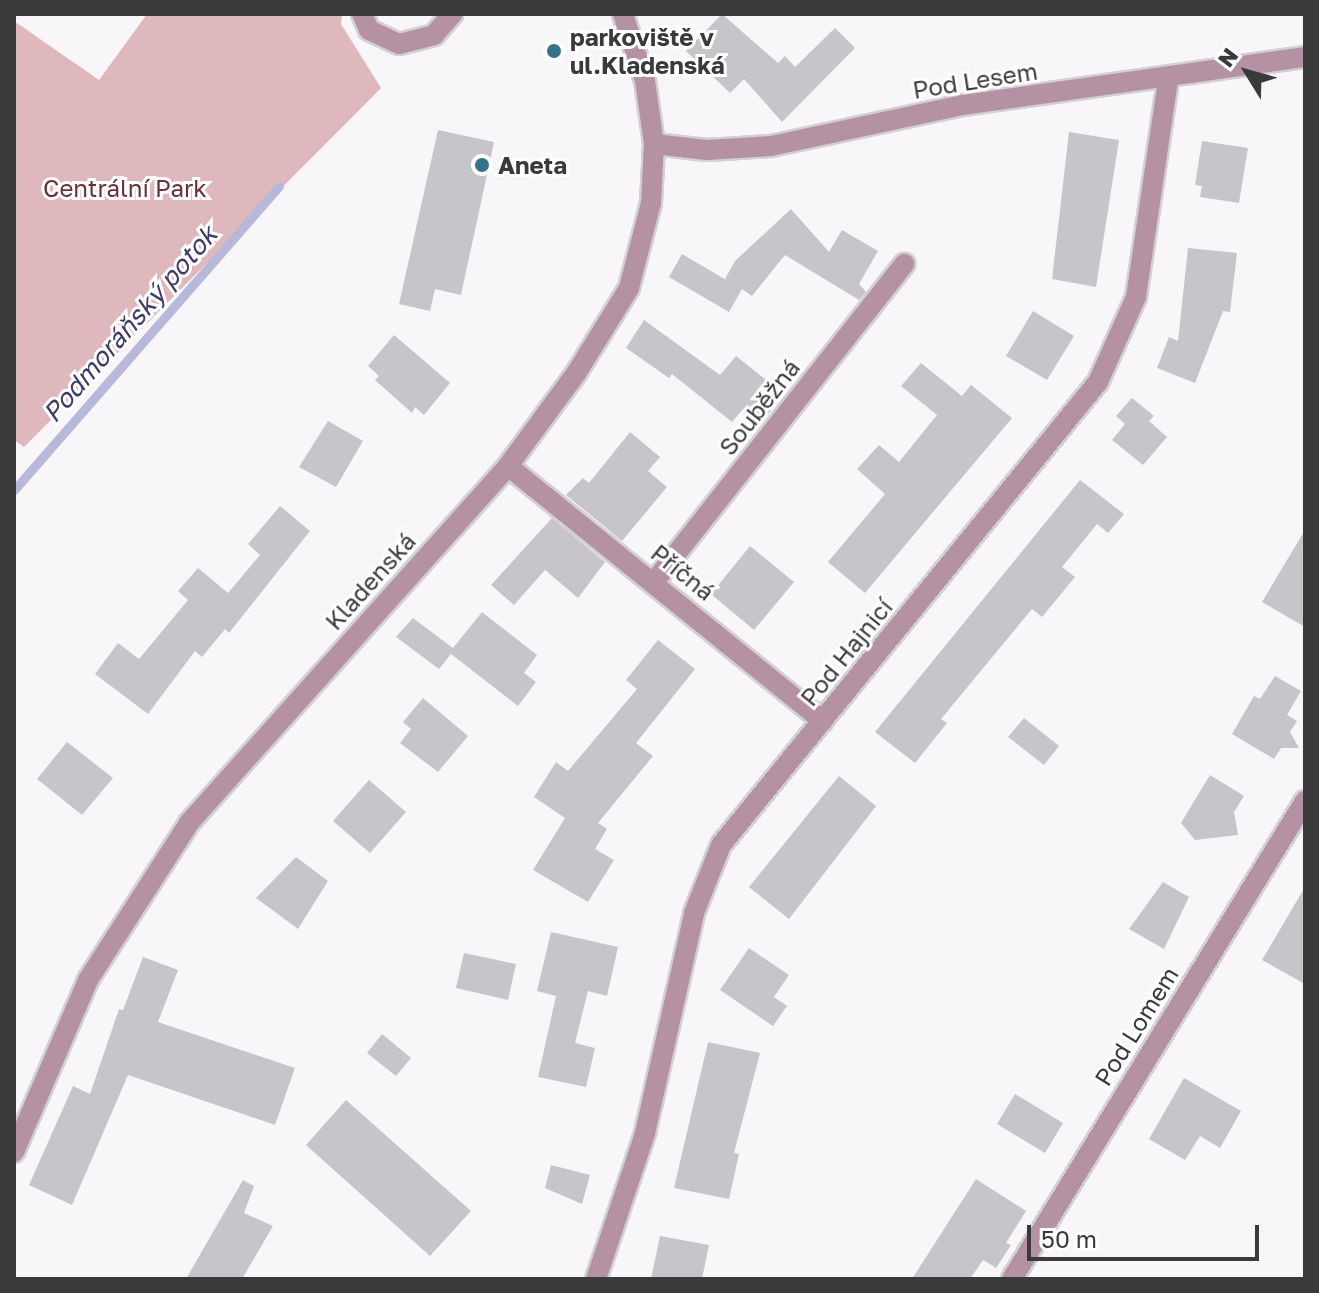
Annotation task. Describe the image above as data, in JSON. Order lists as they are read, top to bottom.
{
  "streets": {
    "street": [
      "Pod Lesem",
      "Souběžná",
      "Příčná",
      "Kladenská",
      "Pod Hajnicí",
      "Pod Lomem"
    ]
  },
  "crossings": [
    ["Pod Lesem", "Kladenská"],
    ["Pod Lesem", "Pod Hajnicí"],
    ["Souběžná", "Příčná"],
    ["Příčná", "Kladenská"],
    ["Příčná", "Pod Hajnicí"]
  ],
  "water": ["Podmoráňský potok"],
  "parks": ["Centrální Park"],
  "places": ["parkoviště v ul.Kladenská", "Aneta"],
  "scale_bar": "50 m",
  "north": "top left"
}
